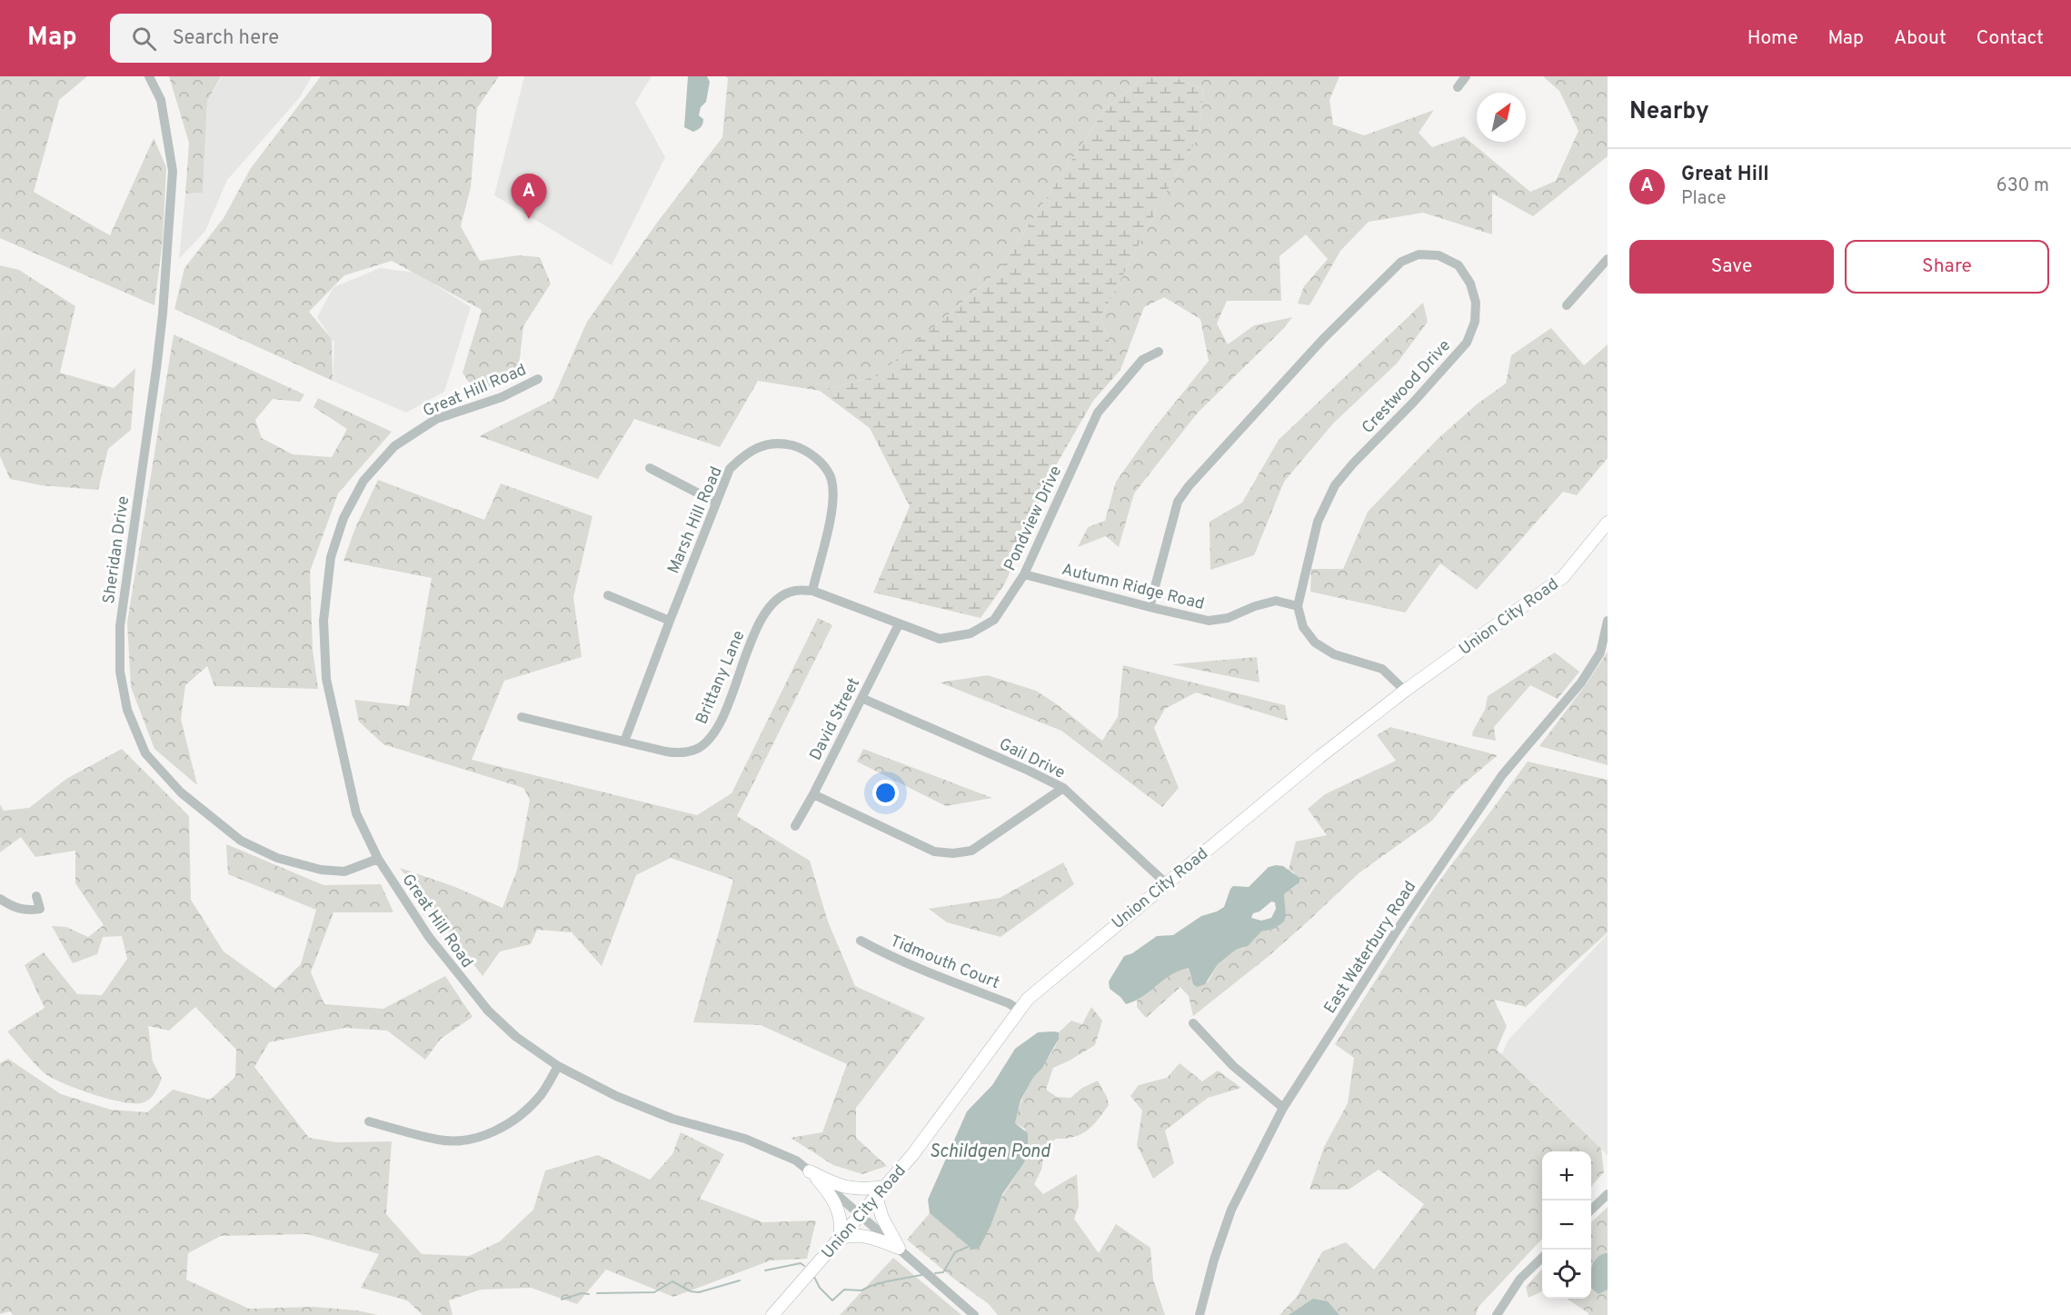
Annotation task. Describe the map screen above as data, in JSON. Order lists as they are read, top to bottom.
{
  "streets": {
    "main road": ["Union City Road"],
    "street": [
      "Crestwood Drive",
      "Great Hill Road",
      "Pondview Drive",
      "Marsh Hill Road",
      "Sheridan Drive",
      "Autumn Ridge Road",
      "Brittany Lane",
      "David Street",
      "Gail Drive",
      "East Waterbury Road",
      "Tidmouth Court"
    ]
  },
  "crossings": [
    ["Crestwood Drive", "Autumn Ridge Road"],
    ["Great Hill Road", "Sheridan Drive"],
    ["Great Hill Road", "Union City Road"],
    ["Pondview Drive", "Autumn Ridge Road"],
    ["Pondview Drive", "Brittany Lane"],
    ["Pondview Drive", "David Street"],
    ["Marsh Hill Road", "Brittany Lane"],
    ["Union City Road", "Gail Drive"],
    ["Union City Road", "Tidmouth Court"],
    ["Brittany Lane", "David Street"],
    ["David Street", "Gail Drive"]
  ],
  "water": ["Schildgen Pond"],
  "north": "top right",
  "page": {
    "header": "Map",
    "search": "Search here",
    "nav": [
      "Home",
      "Map",
      "About",
      "Contact"
    ],
    "heading": "Nearby",
    "list": [
      {
        "mark": "A",
        "name": "Great Hill",
        "note": "Place",
        "value": "630 m"
      }
    ],
    "pins": "A",
    "buttons": ["Save", "Share"],
    "map_buttons": ["+", "−"]
  }
}
